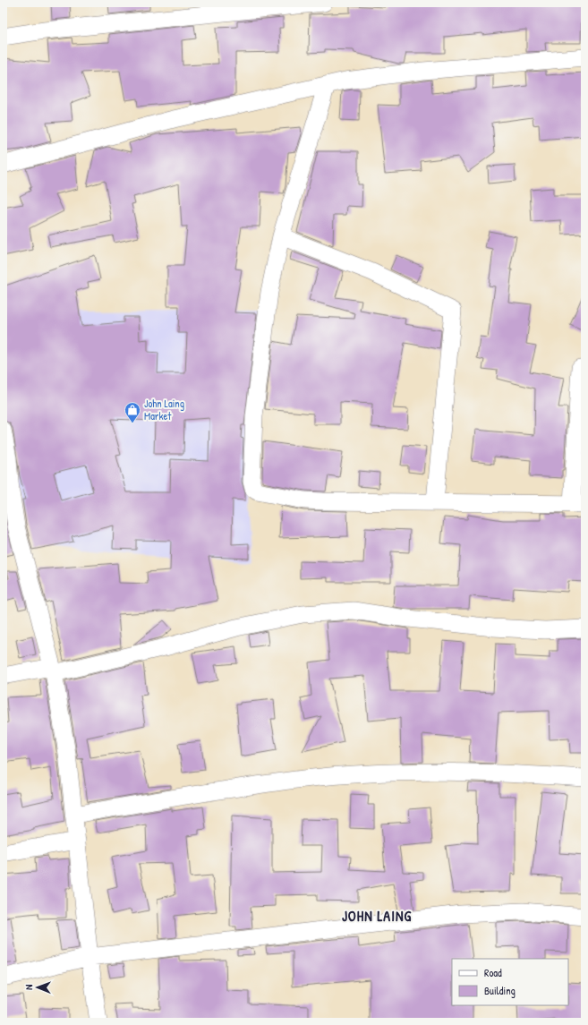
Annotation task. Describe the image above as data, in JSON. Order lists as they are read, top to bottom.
{
  "districts": ["JOHN LAING"],
  "places": {
    "shop": ["John Laing Market"]
  },
  "legend": ["Road", "Building"],
  "north": "left"
}
